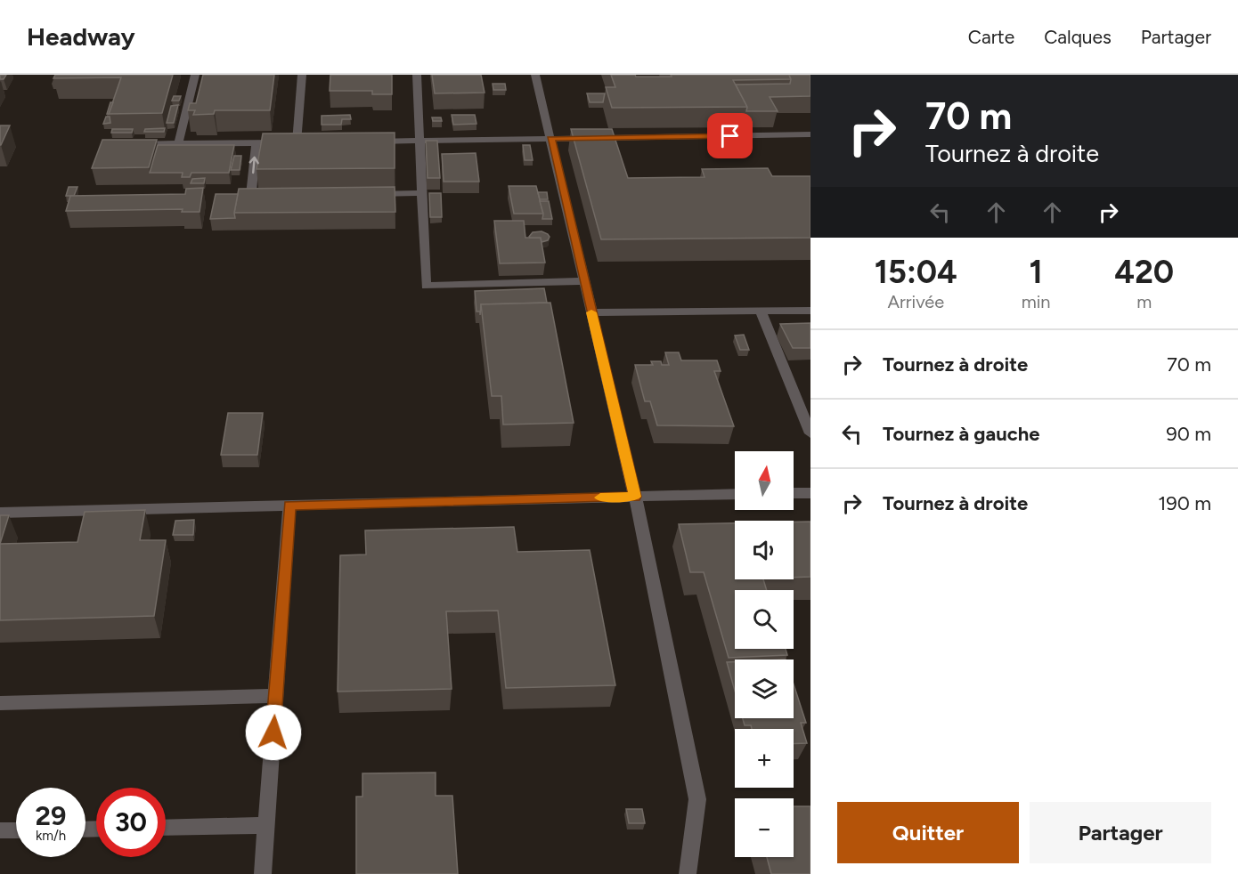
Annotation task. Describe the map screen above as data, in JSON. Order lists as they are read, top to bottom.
{
  "north": "top",
  "page": {
    "header": "Headway",
    "nav": ["Carte", "Calques", "Partager"],
    "turn": ["70 m", "Tournez à droite"],
    "eta": [
      "15:04",
      "Arrivée",
      "1",
      "min",
      "420",
      "m"
    ],
    "list": [
      {
        "name": "Tournez à droite",
        "value": "70 m"
      },
      {
        "name": "Tournez à gauche",
        "value": "90 m"
      },
      {
        "name": "Tournez à droite",
        "value": "190 m"
      }
    ],
    "map_buttons": ["+", "−"],
    "speed": "29 km/h",
    "limit": "30",
    "buttons": ["Quitter", "Partager"]
  }
}
